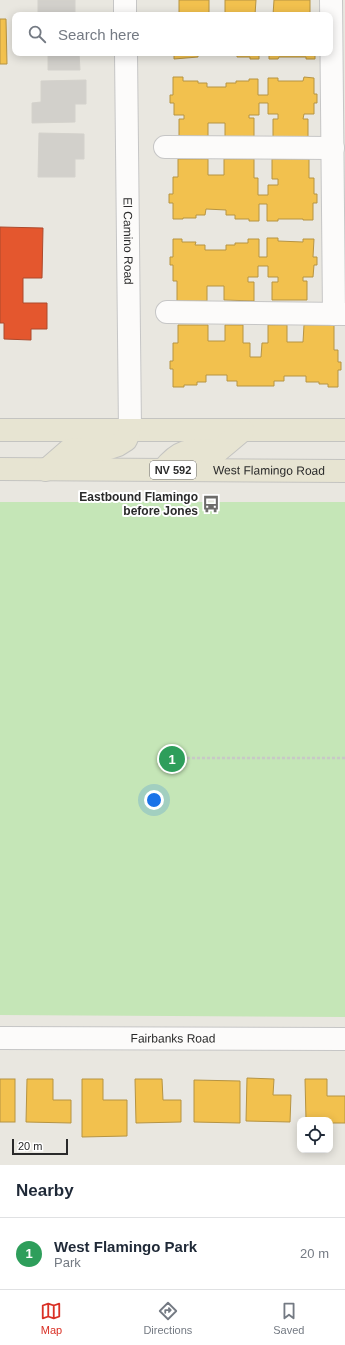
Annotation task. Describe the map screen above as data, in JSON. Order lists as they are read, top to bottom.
{
  "streets": {
    "main road": ["NV 592", "West Flamingo Road"],
    "street": ["El Camino Road", "Fairbanks Road"]
  },
  "places": {
    "bus stop": ["Eastbound Flamingo before Jones"]
  },
  "scale_bar": "20 m",
  "page": {
    "search": "Search here",
    "pins": "1",
    "scale": "20 m",
    "heading": "Nearby",
    "list": [
      {
        "mark": "1",
        "name": "West Flamingo Park",
        "note": "Park",
        "value": "20 m"
      }
    ],
    "nav": ["Map", "Directions", "Saved"]
  }
}
